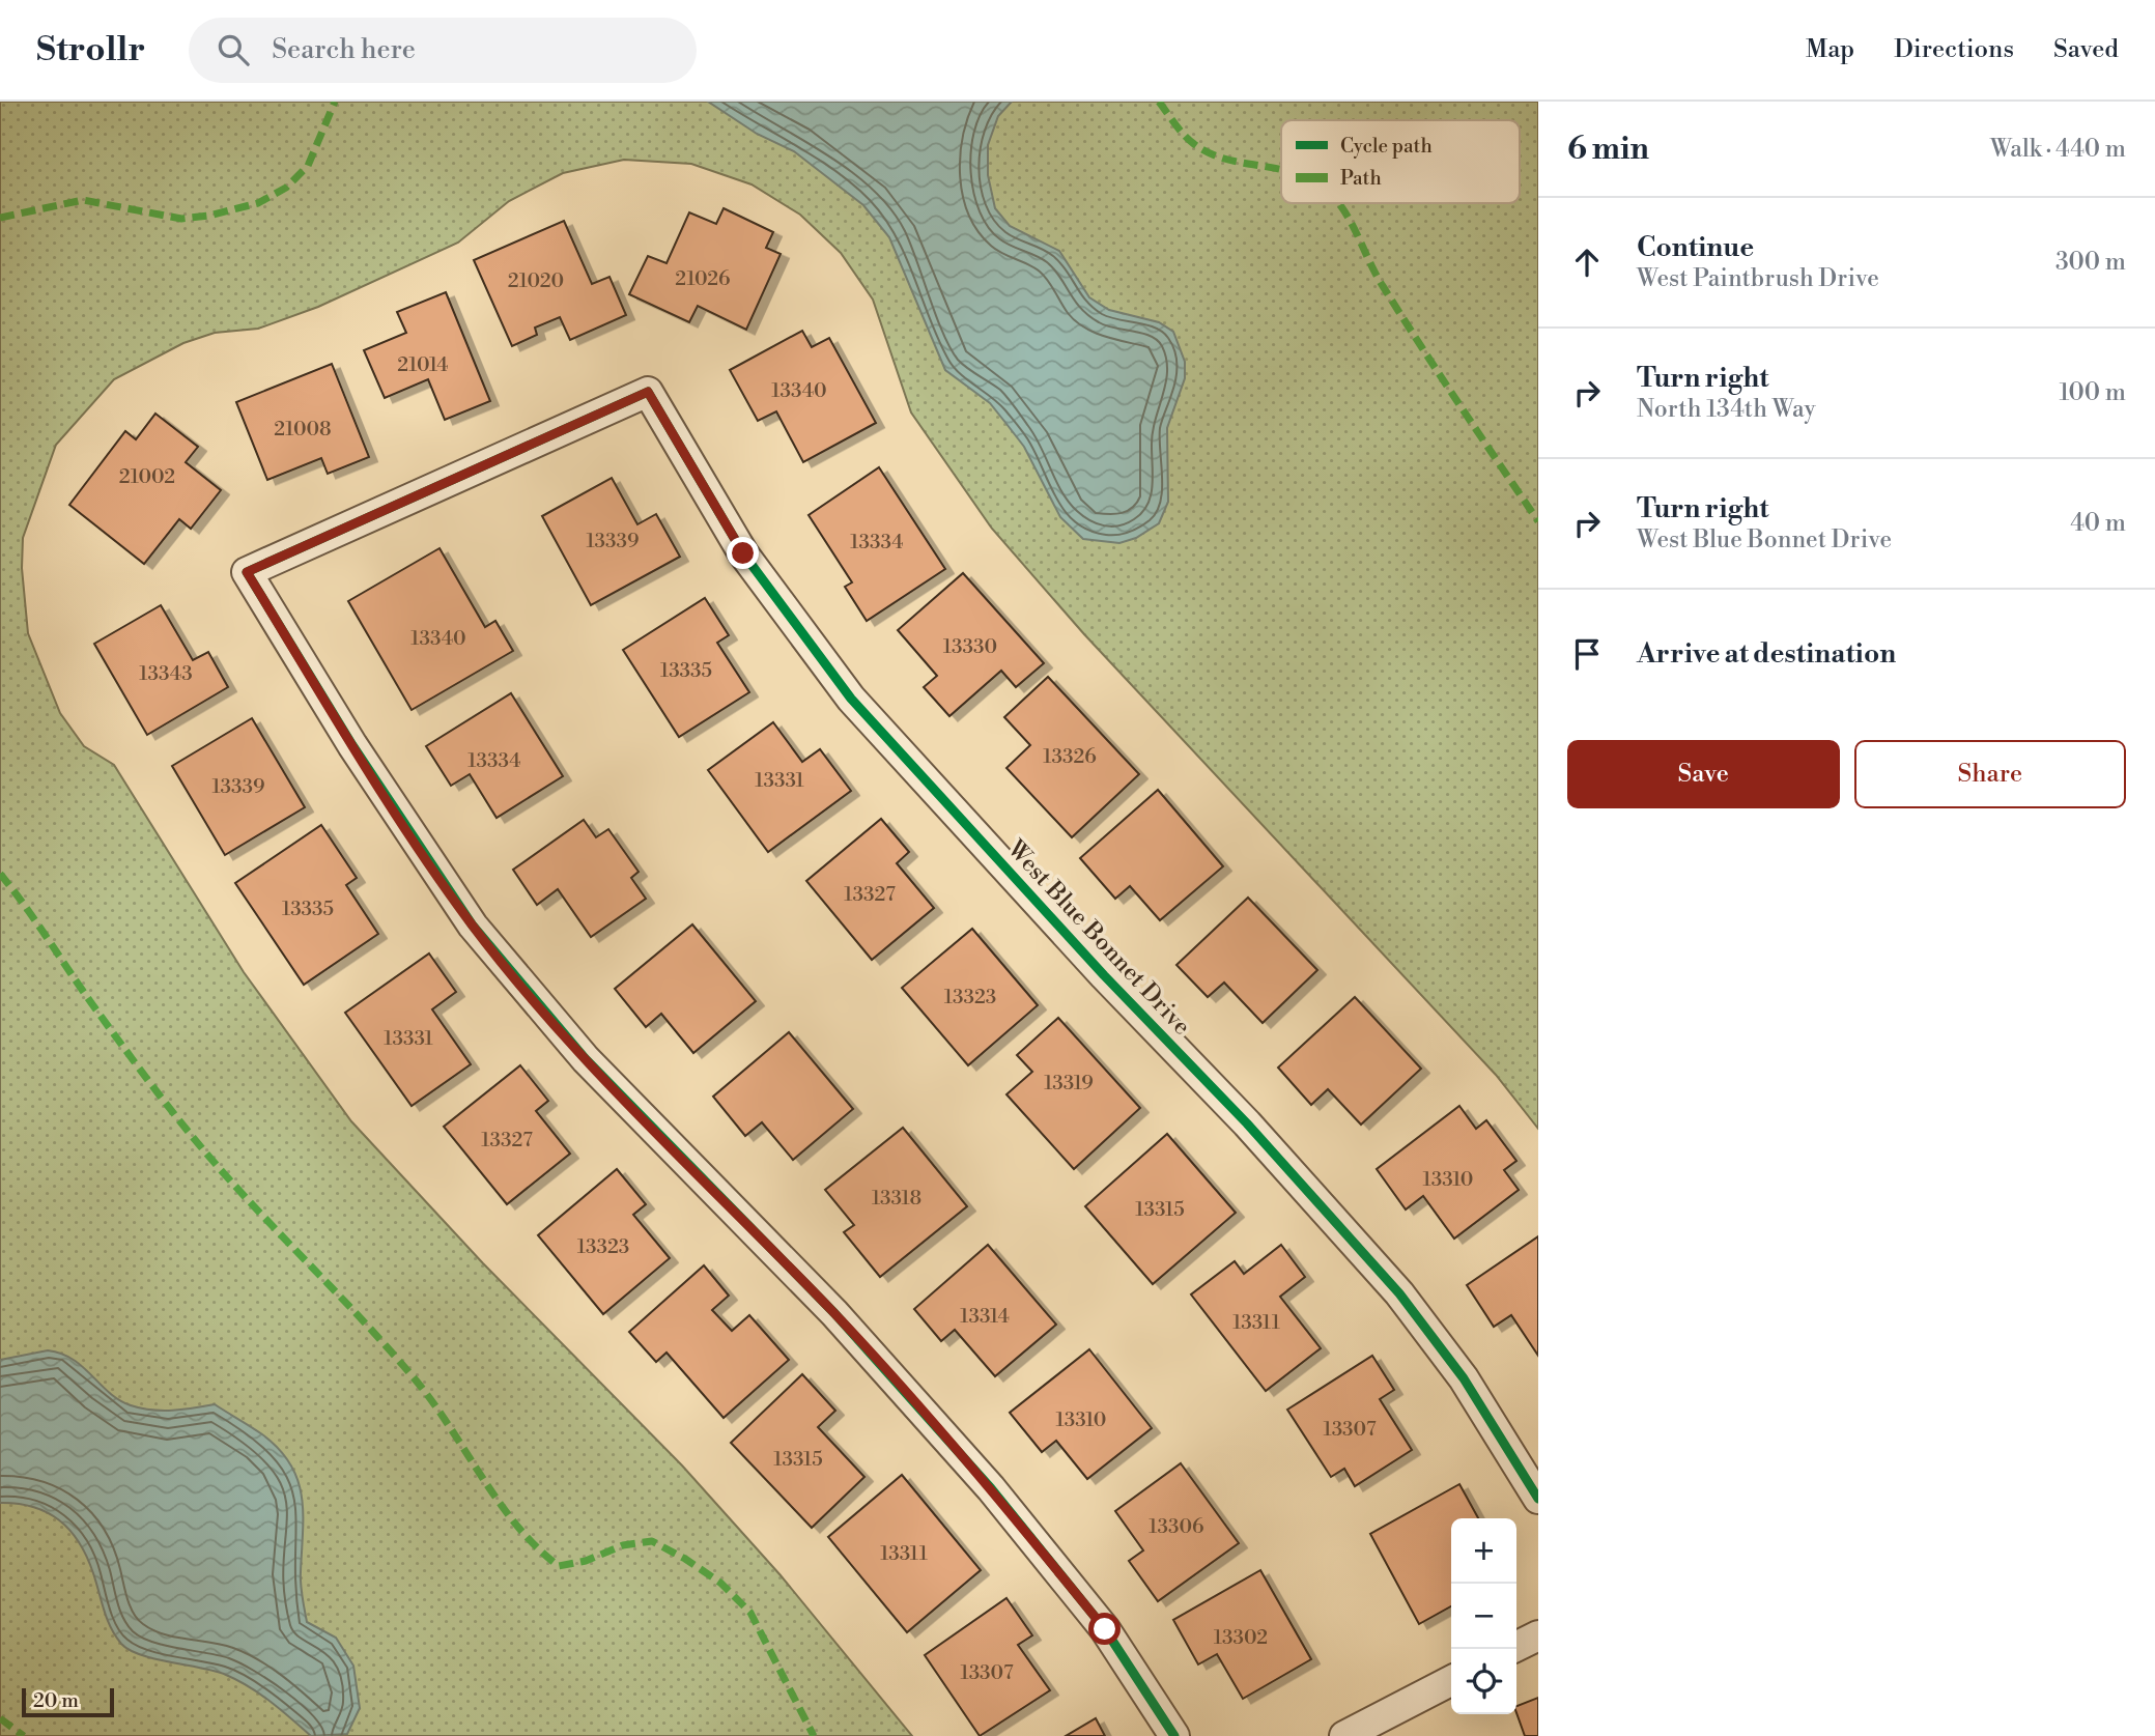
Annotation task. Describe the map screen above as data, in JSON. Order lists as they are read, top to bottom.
{
  "streets": {
    "street": ["West Blue Bonnet Drive"]
  },
  "house_numbers": [
    "21026",
    "21020",
    "21014",
    "13340",
    "21008",
    "21002",
    "13339",
    "13334",
    "13340",
    "13330",
    "13335",
    "13343",
    "13326",
    "13334",
    "13331",
    "13339",
    "13327",
    "13335",
    "13323",
    "13331",
    "13319",
    "13327",
    "13310",
    "13318",
    "13315",
    "13323",
    "13314",
    "13311",
    "13310",
    "13307",
    "13315",
    "13306",
    "13311",
    "13302",
    "13307"
  ],
  "legend": ["Cycle path", "Path"],
  "scale_bar": "20 m",
  "page": {
    "header": "Strollr",
    "search": "Search here",
    "nav": ["Map", "Directions", "Saved"],
    "heading": ["6 min", "Walk · 440 m"],
    "list": [
      ["Continue", "West Paintbrush Drive", "300 m"],
      ["Turn right", "North 134th Way", "100 m"],
      ["Turn right", "West Blue Bonnet Drive", "40 m"],
      "Arrive at destination"
    ],
    "buttons": ["Save", "Share"],
    "map_buttons": ["+", "−"],
    "scale": "20 m"
  }
}
